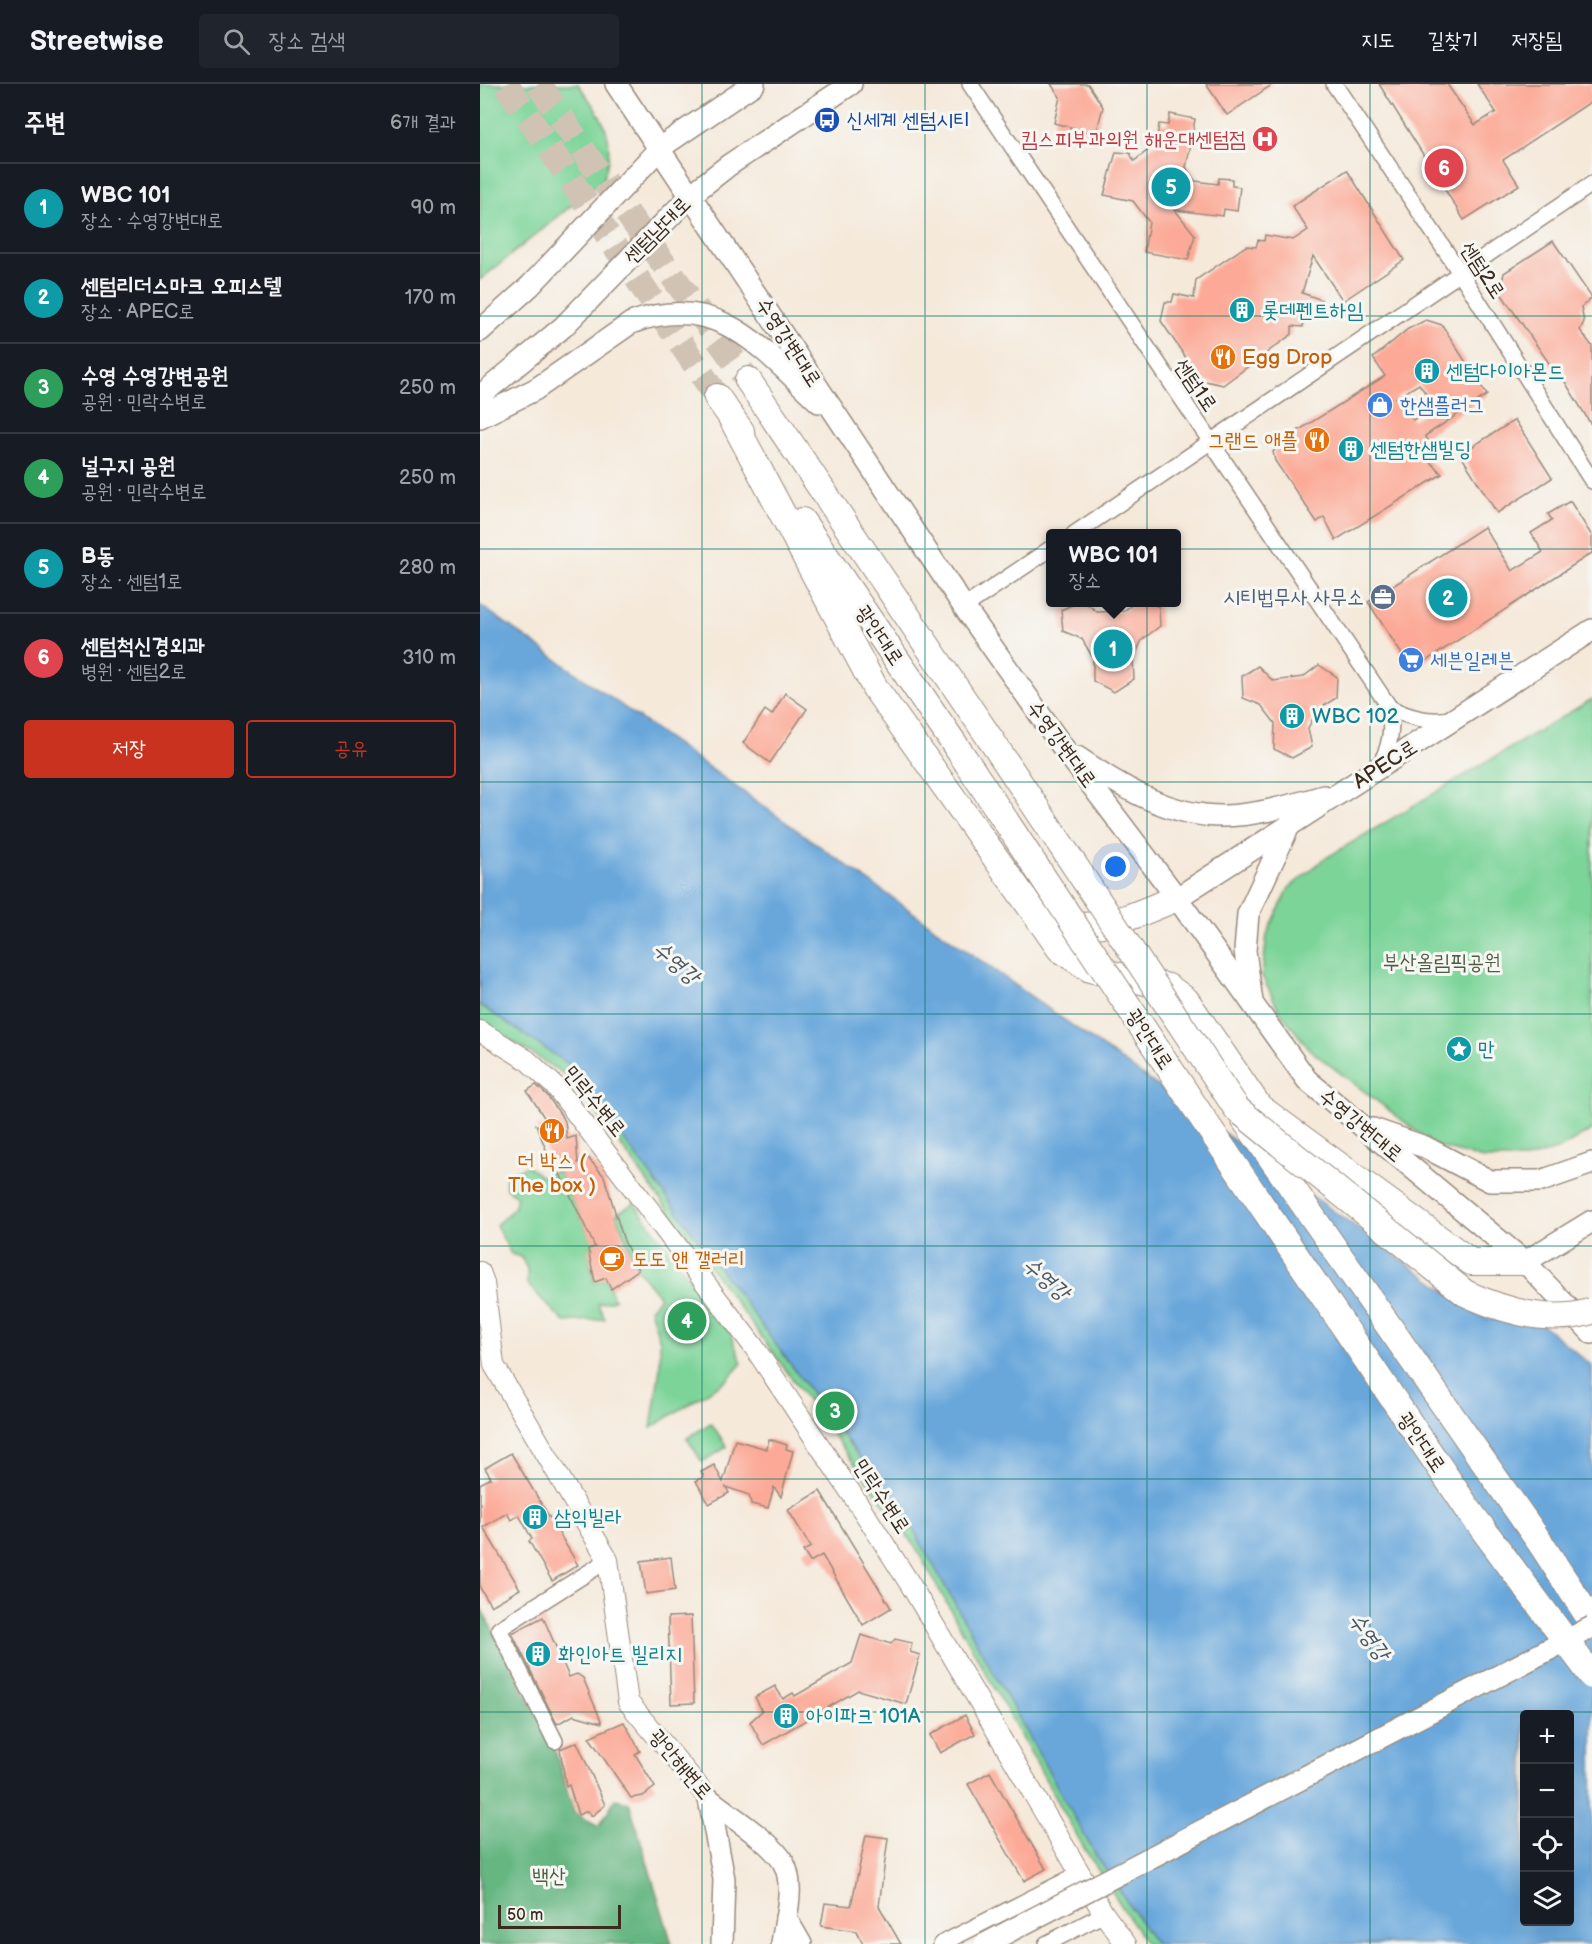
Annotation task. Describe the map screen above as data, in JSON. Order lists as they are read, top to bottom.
{
  "streets": {
    "highway": ["광안대로"],
    "main road": [
      "센텀남대로",
      "수영강변대로",
      "APEC로",
      "광안해변로"
    ],
    "street": ["센텀2로", "센텀1로", "민락수변로"]
  },
  "crossings": [
    ["센텀남대로", "수영강변대로"],
    ["수영강변대로", "APEC로"]
  ],
  "water": ["수영강"],
  "parks": ["부산올림픽공원", "백산"],
  "places": {
    "bus stop": ["신세계 센텀시티"],
    "hospital": ["킴스피부과의원 해운대센텀점"],
    "building": [
      "롯데펜트하임",
      "센텀다이아몬드",
      "센텀한샘빌딩",
      "WBC 102",
      "삼익빌라",
      "화인아트 빌리지",
      "아이파크 101A"
    ],
    "restaurant": ["Egg Drop", "그랜드 애플", "더 박스 ( The box )"],
    "shop": ["한샘플러그"],
    "office": ["시티법무사 사무소"],
    "supermarket": ["세븐일레븐"],
    "place": ["만"],
    "cafe": ["도도 앤 갤러리"]
  },
  "scale_bar": "50 m",
  "page": {
    "header": "Streetwise",
    "search": "장소 검색",
    "nav": ["지도", "길찾기", "저장됨"],
    "heading": ["주변", "6개 결과"],
    "pins": [
      "6",
      "5",
      "2",
      "1",
      "4",
      "3"
    ],
    "list": [
      {
        "mark": "1",
        "name": "WBC 101",
        "note": "장소 · 수영강변대로",
        "value": "90 m"
      },
      {
        "mark": "2",
        "name": "센텀리더스마크 오피스텔",
        "note": "장소 · APEC로",
        "value": "170 m"
      },
      {
        "mark": "3",
        "name": "수영 수영강변공원",
        "note": "공원 · 민락수변로",
        "value": "250 m"
      },
      {
        "mark": "4",
        "name": "널구지 공원",
        "note": "공원 · 민락수변로",
        "value": "250 m"
      },
      {
        "mark": "5",
        "name": "B동",
        "note": "장소 · 센텀1로",
        "value": "280 m"
      },
      {
        "mark": "6",
        "name": "센텀척신경외과",
        "note": "병원 · 센텀2로",
        "value": "310 m"
      }
    ],
    "popup": ["WBC 101", "장소"],
    "buttons": ["저장", "공유"],
    "map_buttons": ["+", "−"],
    "scale": "50 m"
  }
}
